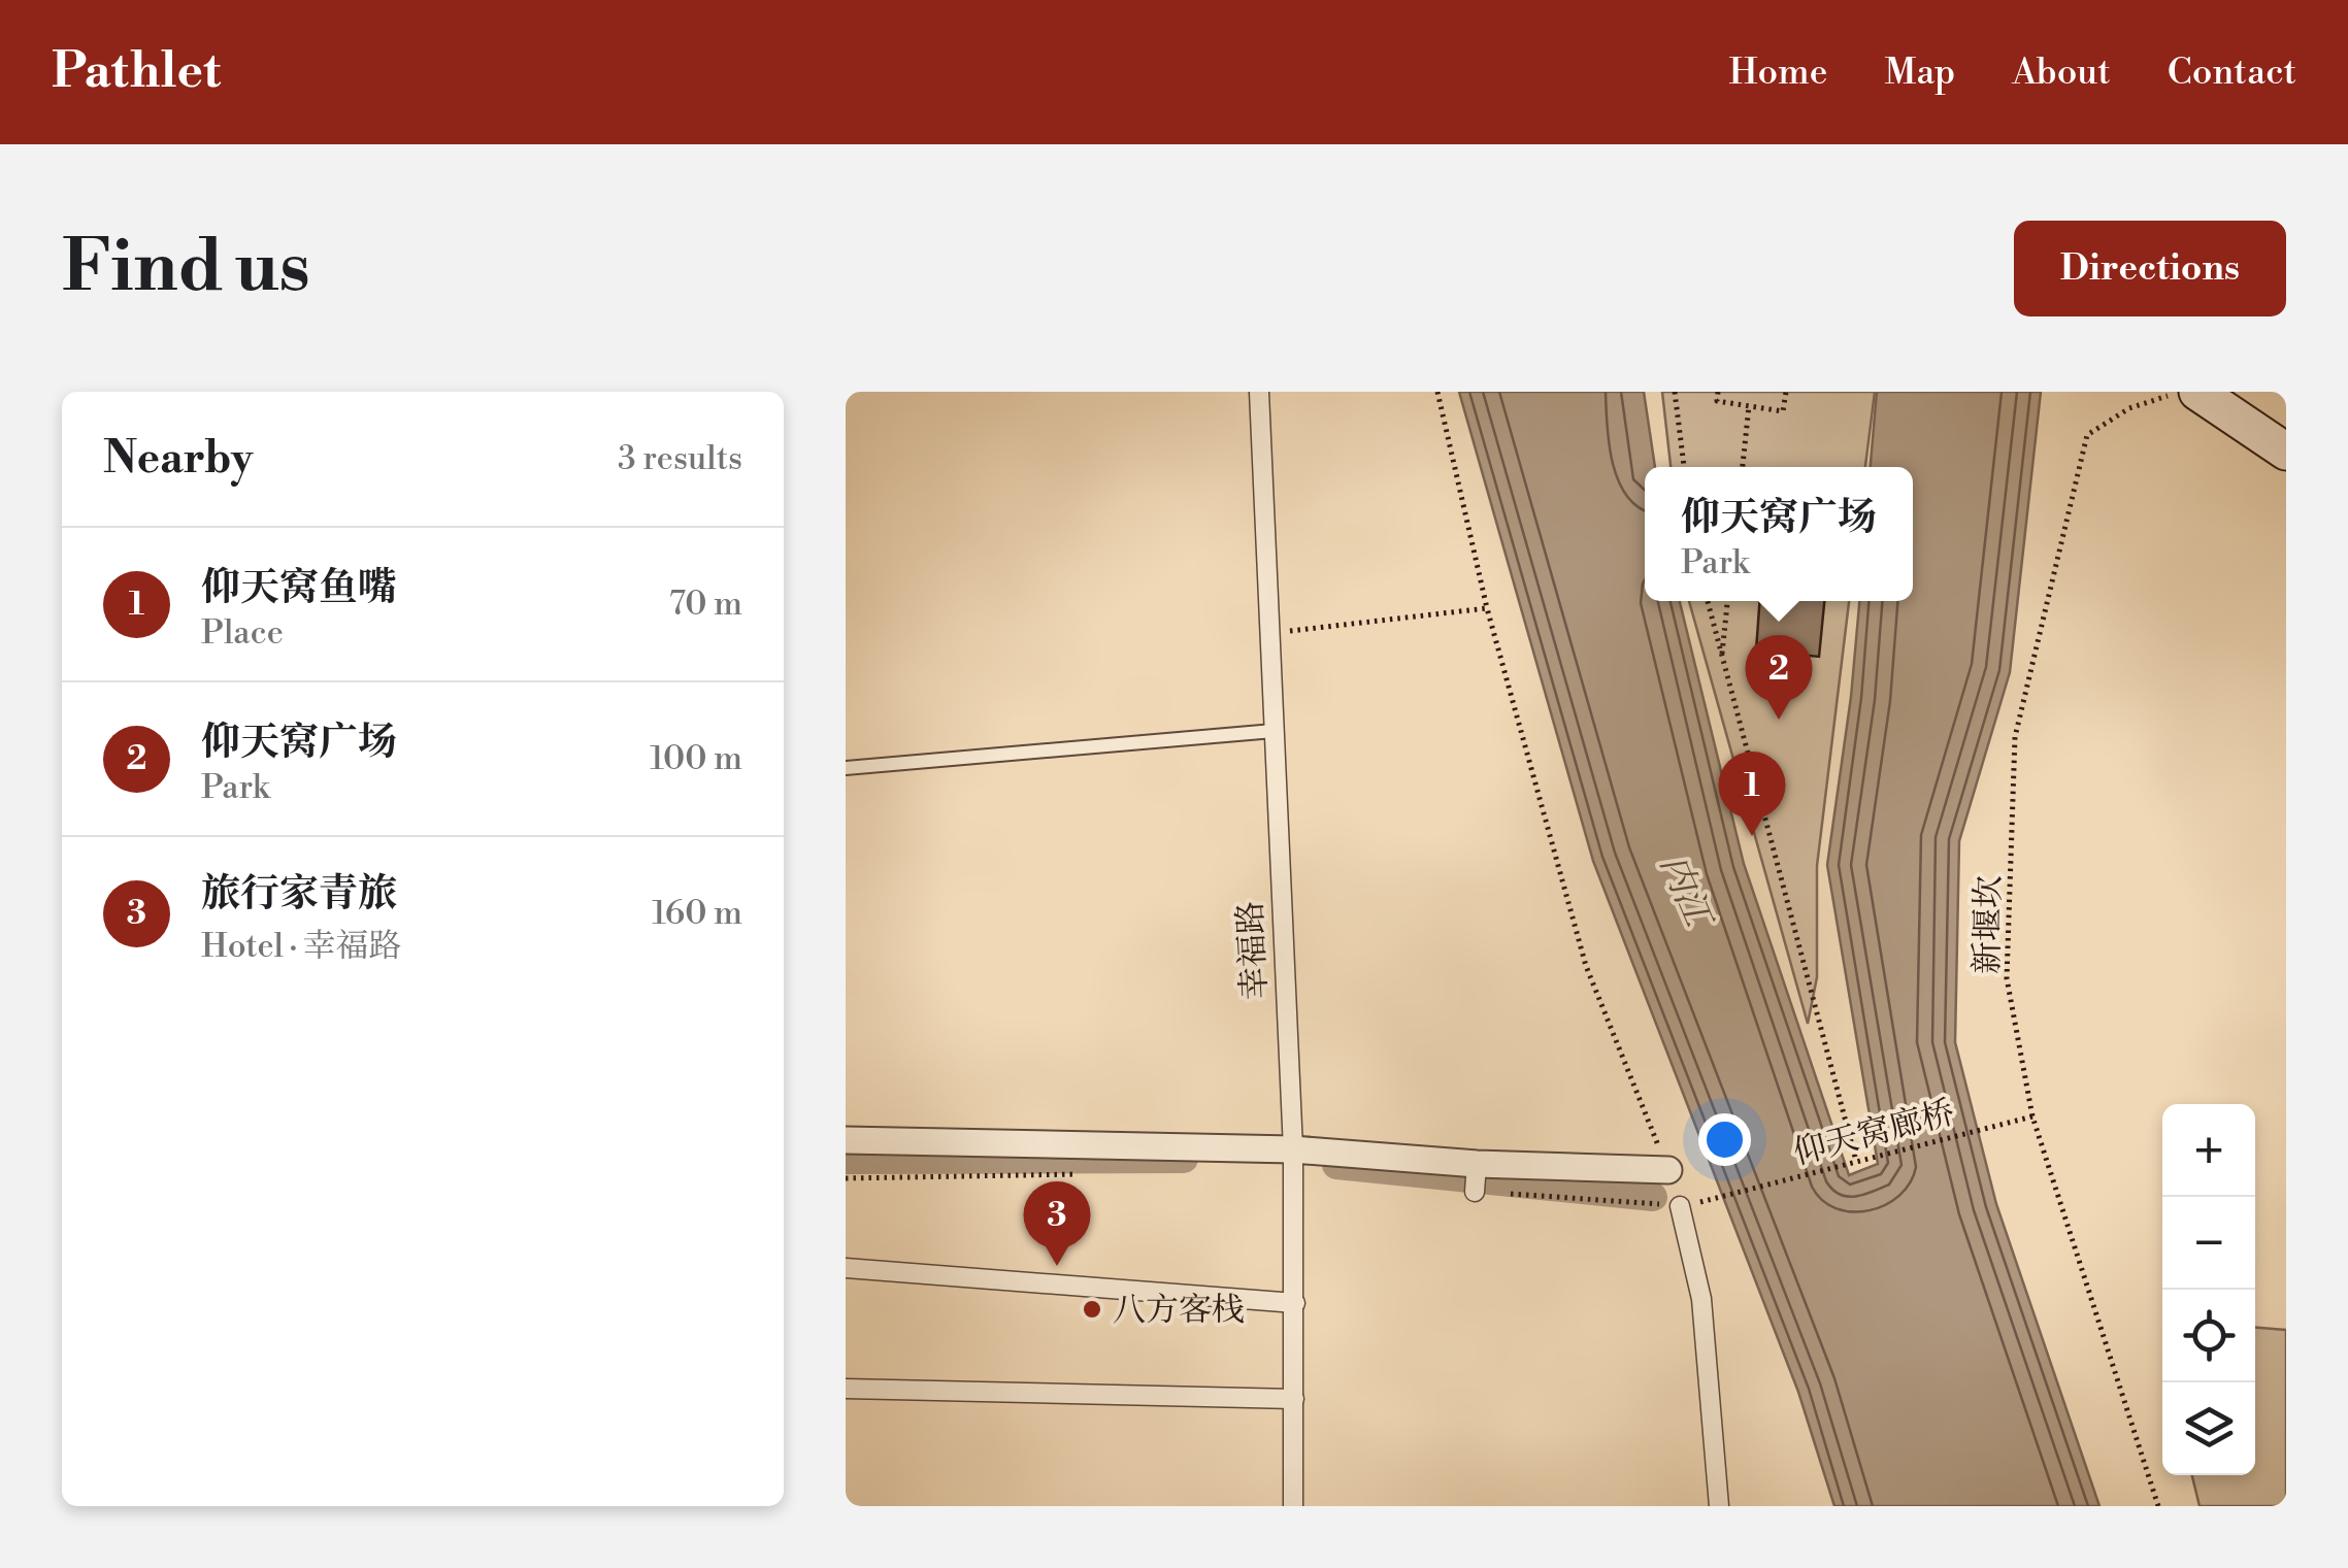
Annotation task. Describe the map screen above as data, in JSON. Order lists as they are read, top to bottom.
{
  "streets": {
    "street": ["幸福路"],
    "path": ["新堰坎", "仰天窝廊桥"]
  },
  "crossings": [
    ["新堰坎", "仰天窝廊桥"]
  ],
  "water": ["内江"],
  "places": ["八方客栈"],
  "page": {
    "header": "Pathlet",
    "nav": [
      "Home",
      "Map",
      "About",
      "Contact"
    ],
    "buttons": "Directions",
    "title": "Find us",
    "heading": ["Nearby", "3 results"],
    "popup": ["仰天窝广场", "Park"],
    "list": [
      {
        "mark": "1",
        "name": "仰天窝鱼嘴",
        "note": "Place",
        "value": "70 m"
      },
      {
        "mark": "2",
        "name": "仰天窝广场",
        "note": "Park",
        "value": "100 m"
      },
      {
        "mark": "3",
        "name": "旅行家青旅",
        "note": "Hotel · 幸福路",
        "value": "160 m"
      }
    ],
    "pins": ["2", "1", "3"],
    "map_buttons": ["+", "−"]
  }
}
